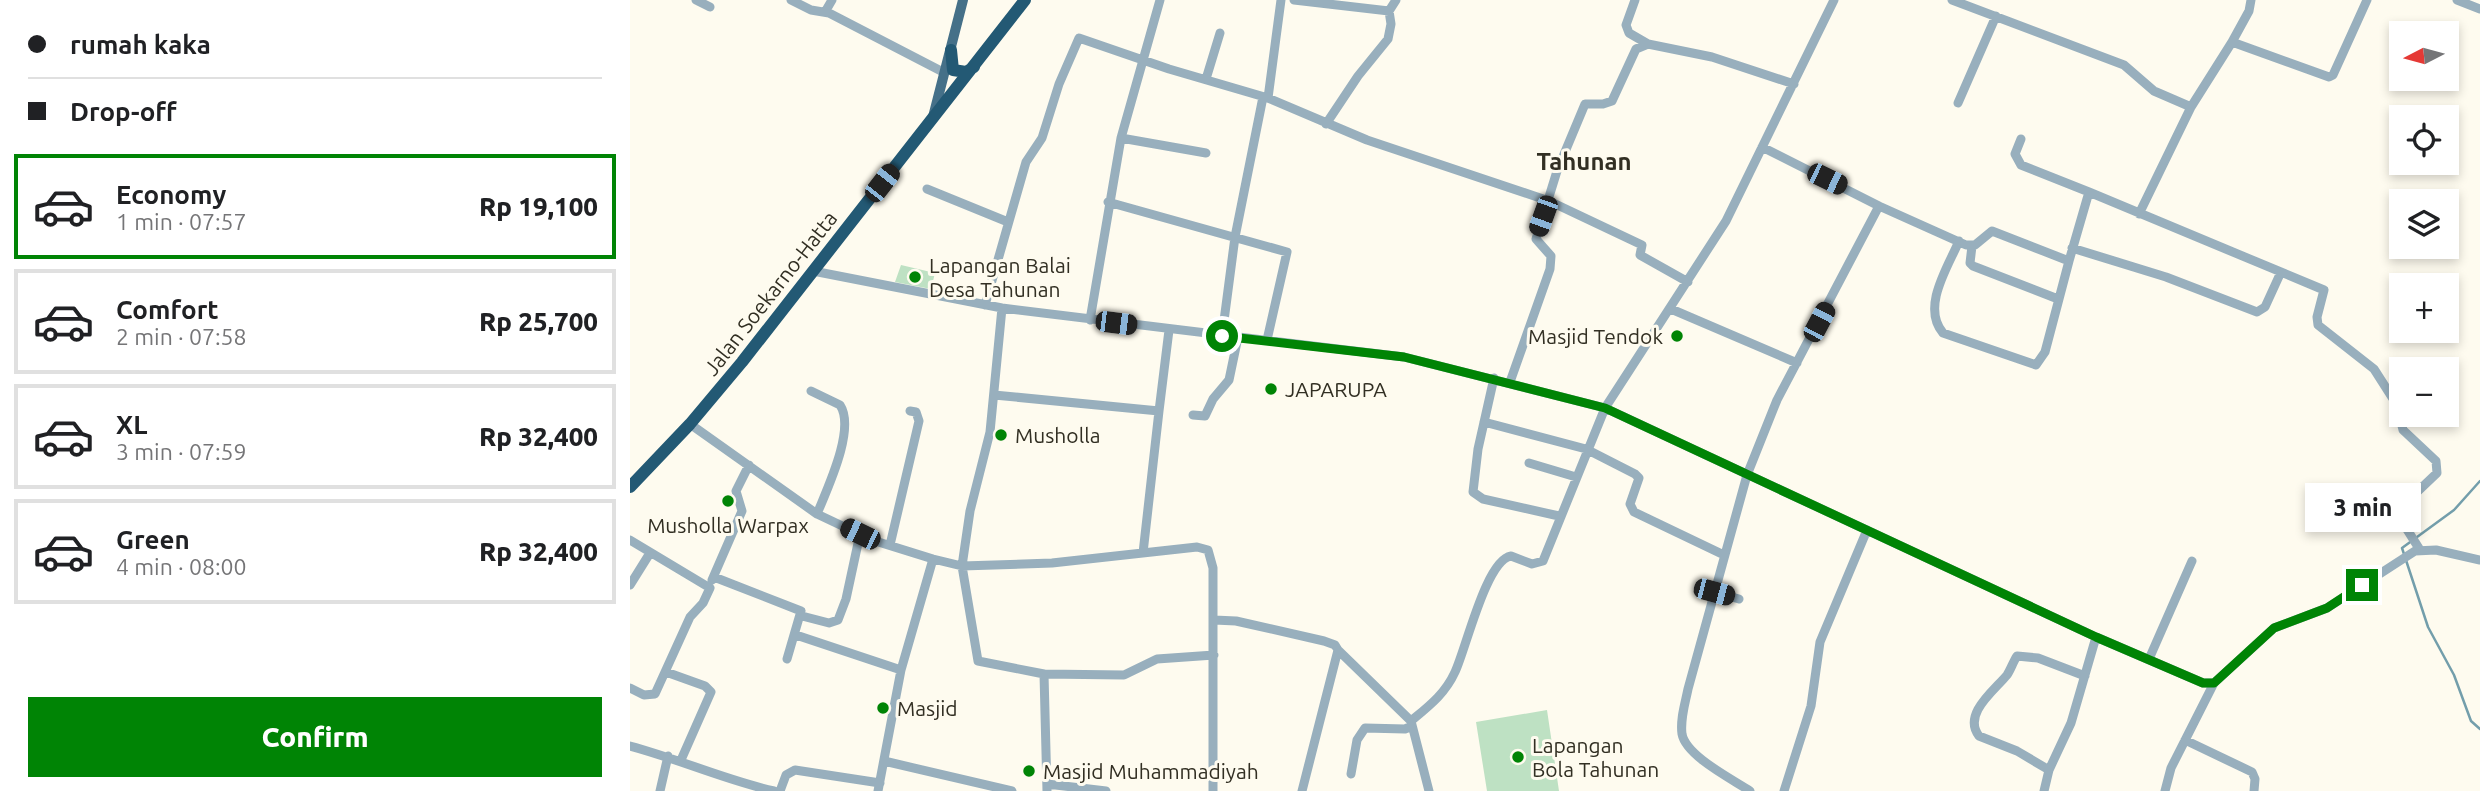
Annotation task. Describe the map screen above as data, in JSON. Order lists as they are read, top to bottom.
{
  "streets": {
    "highway": ["Jalan Soekarno-Hatta"]
  },
  "districts": ["Tahunan"],
  "places": [
    "Lapangan Balai Desa Tahunan",
    "Masjid Tendok",
    "JAPARUPA",
    "Musholla",
    "Musholla Warpax",
    "Masjid",
    "Lapangan Bola Tahunan",
    "Masjid Muhammadiyah"
  ],
  "north": "left",
  "page": {
    "banner": ["rumah kaka", "Drop-off"],
    "map_buttons": ["+", "−"],
    "list": [
      {
        "name": "Economy",
        "note": "1 min · 07:57",
        "value": "Rp 19,100"
      },
      {
        "name": "Comfort",
        "note": "2 min · 07:58",
        "value": "Rp 25,700"
      },
      {
        "name": "XL",
        "note": "3 min · 07:59",
        "value": "Rp 32,400"
      },
      {
        "name": "Green",
        "note": "4 min · 08:00",
        "value": "Rp 32,400"
      }
    ],
    "bubble": "3 min",
    "buttons": "Confirm"
  }
}
